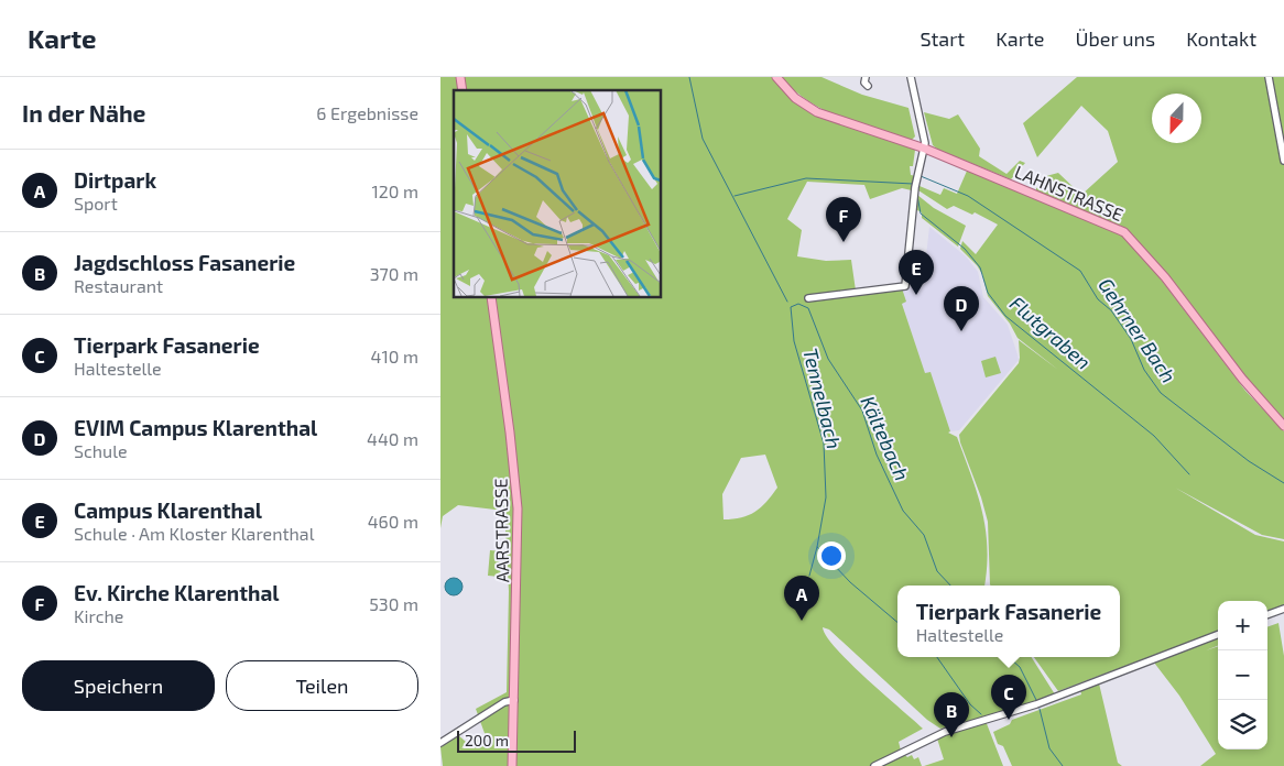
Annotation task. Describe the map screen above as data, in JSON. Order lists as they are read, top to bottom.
{
  "streets": {
    "main road": ["LAHNSTRASSE", "AARSTRASSE"]
  },
  "water": [
    "Gehrner Bach",
    "Flutgraben",
    "Tennelbach",
    "Kältebach"
  ],
  "scale_bar": "200 m",
  "north": "bottom",
  "page": {
    "header": "Karte",
    "nav": [
      "Start",
      "Karte",
      "Über uns",
      "Kontakt"
    ],
    "heading": ["In der Nähe", "6 Ergebnisse"],
    "list": [
      {
        "mark": "A",
        "name": "Dirtpark",
        "note": "Sport",
        "value": "120 m"
      },
      {
        "mark": "B",
        "name": "Jagdschloss Fasanerie",
        "note": "Restaurant",
        "value": "370 m"
      },
      {
        "mark": "C",
        "name": "Tierpark Fasanerie",
        "note": "Haltestelle",
        "value": "410 m"
      },
      {
        "mark": "D",
        "name": "EVIM Campus Klarenthal",
        "note": "Schule",
        "value": "440 m"
      },
      {
        "mark": "E",
        "name": "Campus Klarenthal",
        "note": "Schule · Am Kloster Klarenthal",
        "value": "460 m"
      },
      {
        "mark": "F",
        "name": "Ev. Kirche Klarenthal",
        "note": "Kirche",
        "value": "530 m"
      }
    ],
    "pins": [
      "F",
      "E",
      "D",
      "A",
      "C",
      "B"
    ],
    "popup": ["Tierpark Fasanerie", "Haltestelle"],
    "map_buttons": ["+", "−"],
    "buttons": ["Speichern", "Teilen"],
    "scale": "200 m"
  }
}
